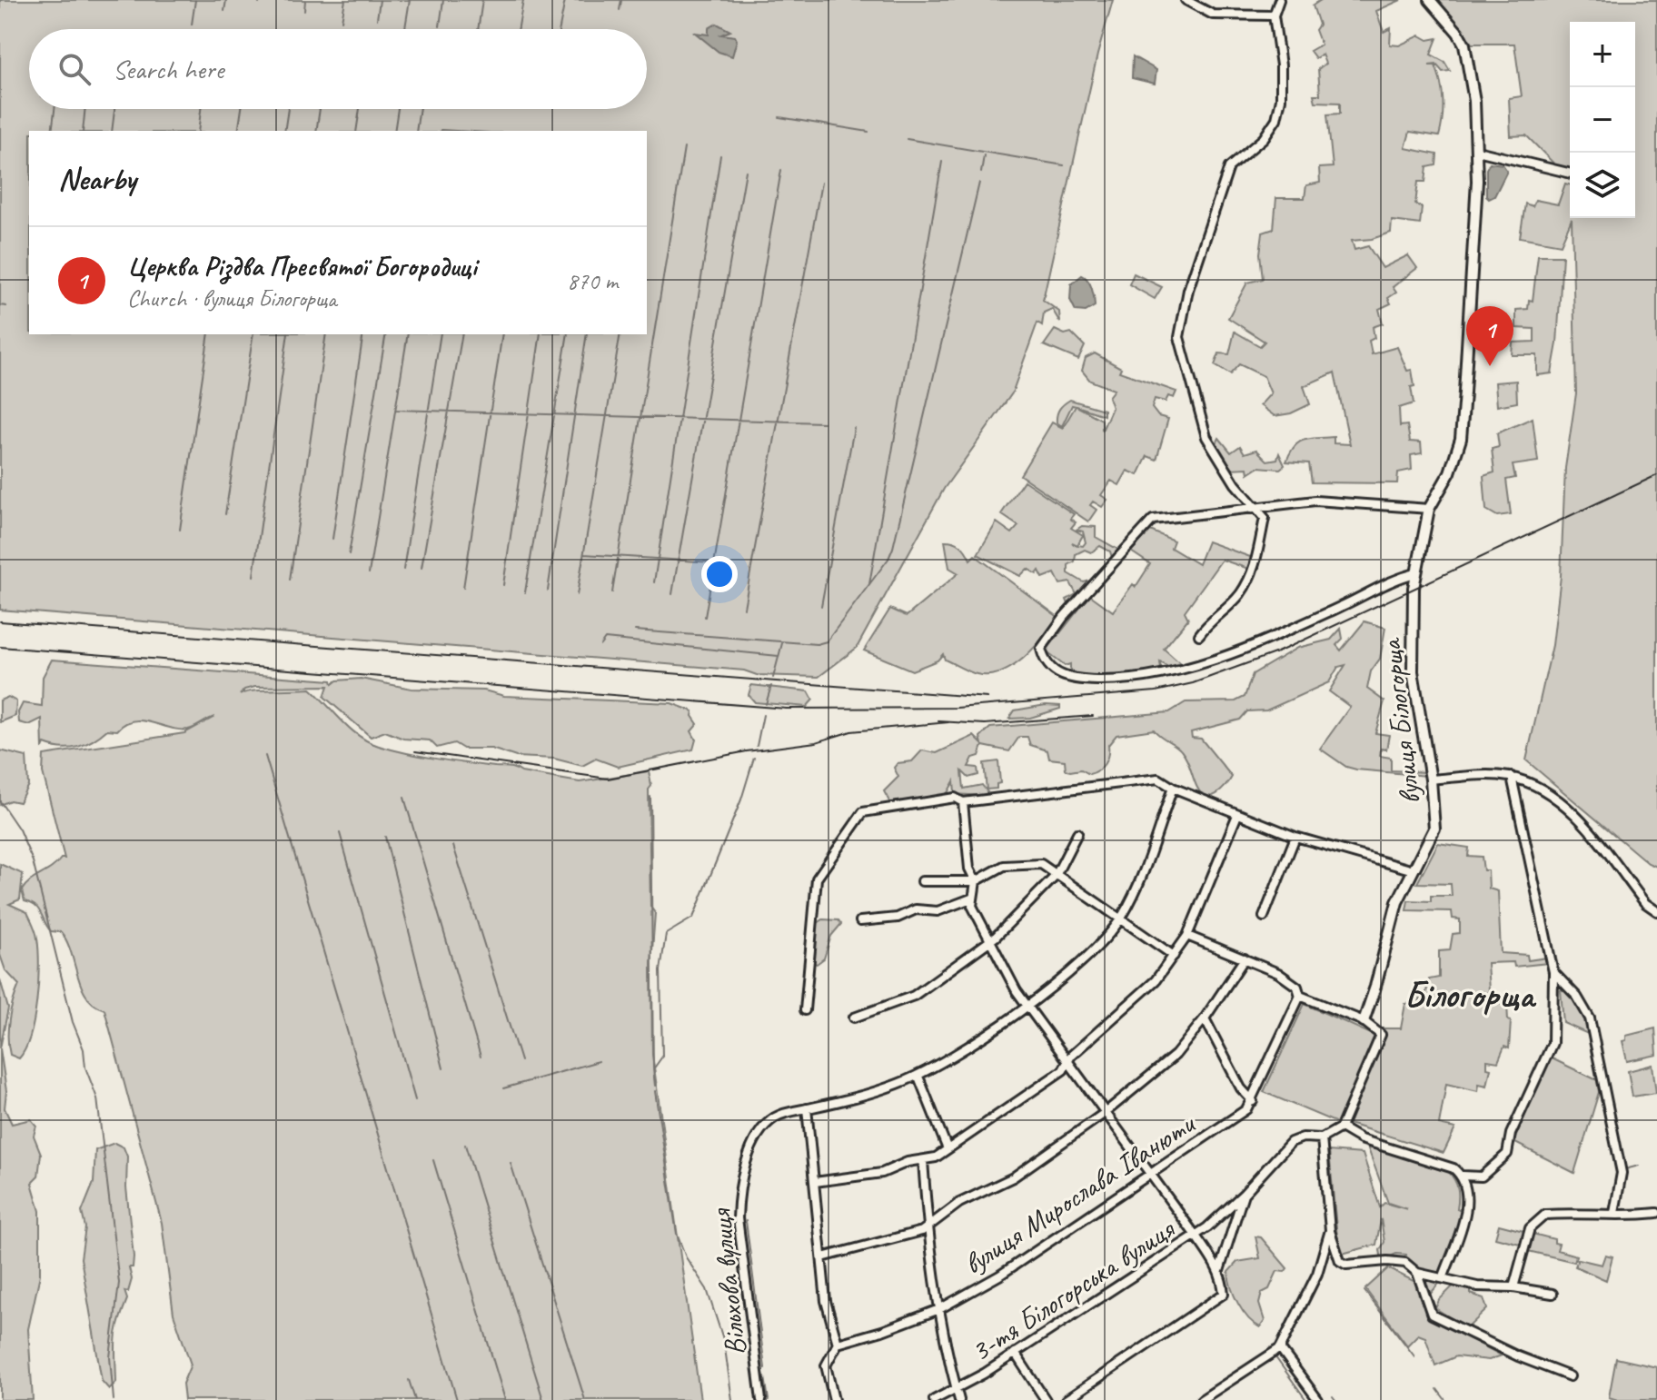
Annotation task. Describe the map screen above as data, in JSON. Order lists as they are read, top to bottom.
{
  "streets": {
    "street": [
      "вулиця Білогорща",
      "вулиця Мирослава Іванюти",
      "Вільхова вулиця",
      "3-тя Білогорська вулиця"
    ]
  },
  "districts": ["Білогорща"],
  "page": {
    "map_buttons": ["+", "−"],
    "search": "Search here",
    "heading": "Nearby",
    "list": [
      {
        "mark": "1",
        "name": "Церква Різдва Пресвятої Богородиці",
        "note": "Church · вулиця Білогорща",
        "value": "870 m"
      }
    ],
    "pins": "1"
  }
}
